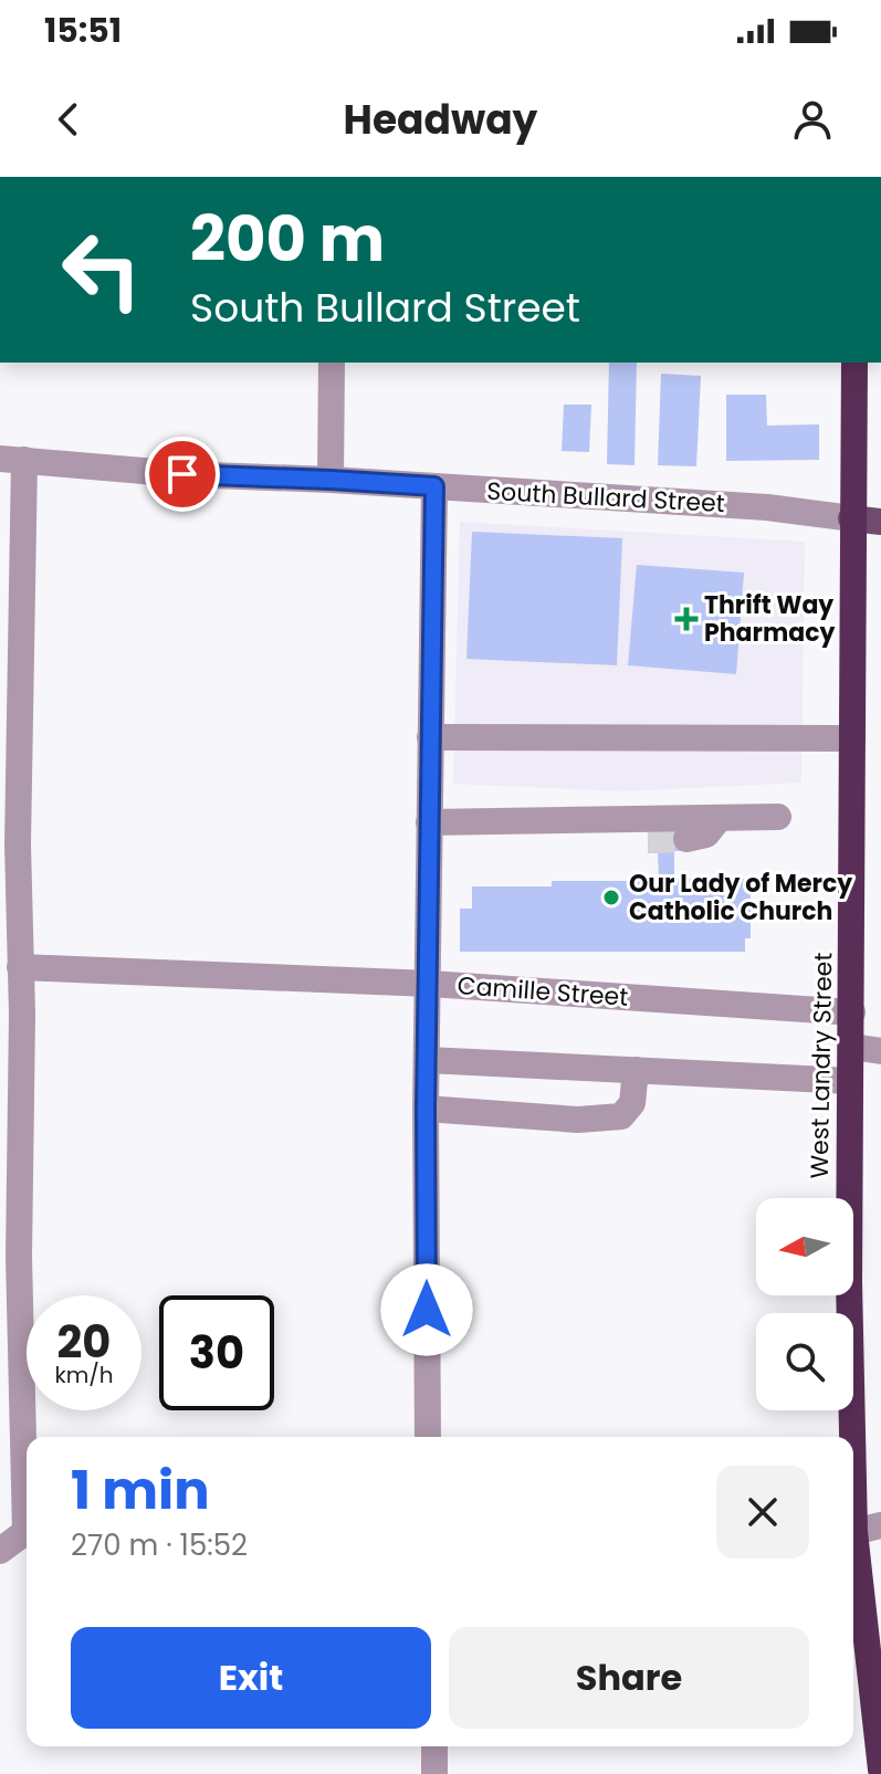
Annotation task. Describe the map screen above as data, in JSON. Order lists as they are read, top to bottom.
{
  "streets": {
    "highway": ["West Landry Street"],
    "main road": ["South Bullard Street"],
    "street": ["Camille Street"]
  },
  "crossings": [
    ["South Bullard Street", "West Landry Street"],
    ["Camille Street", "West Landry Street"]
  ],
  "places": {
    "health": ["Thrift Way Pharmacy"],
    "other": ["Our Lady of Mercy Catholic Church"]
  },
  "north": "left",
  "page": {
    "status": "15:51",
    "header": "Headway",
    "turn": ["200 m", "South Bullard Street"],
    "speed": "20 km/h",
    "limit": "30",
    "heading": ["1 min", "270 m · 15:52"],
    "buttons": ["Exit", "Share"]
  }
}
